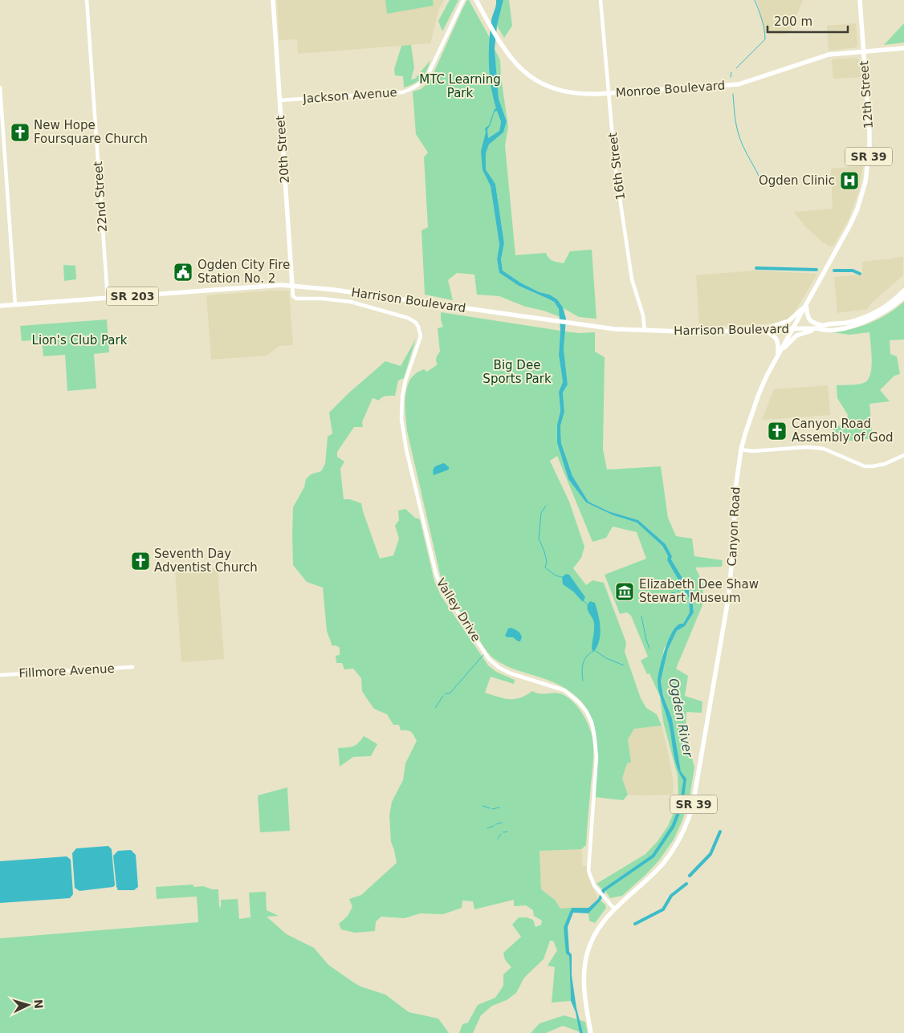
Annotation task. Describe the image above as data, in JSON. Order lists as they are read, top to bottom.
{
  "streets": {
    "main road": [
      "Monroe Boulevard",
      "12th Street",
      "20th Street",
      "SR 39",
      "SR 203",
      "Harrison Boulevard",
      "Canyon Road"
    ],
    "street": [
      "Jackson Avenue",
      "16th Street",
      "22nd Street",
      "Valley Drive",
      "Fillmore Avenue"
    ]
  },
  "crossings": [
    ["Monroe Boulevard", "12th Street"],
    ["Monroe Boulevard", "16th Street"],
    ["12th Street", "Canyon Road"],
    ["Jackson Avenue", "20th Street"],
    ["20th Street", "Harrison Boulevard"],
    ["20th Street", "Valley Drive"],
    ["SR 39", "Canyon Road"],
    ["SR 39", "Valley Drive"],
    ["16th Street", "Harrison Boulevard"],
    ["22nd Street", "Harrison Boulevard"],
    ["Harrison Boulevard", "Canyon Road"],
    ["Canyon Road", "Valley Drive"]
  ],
  "water": ["Ogden River"],
  "parks": ["MTC Learning Park", "Lion's Club Park", "Big Dee Sports Park"],
  "places": {
    "church": ["New Hope Foursquare Church", "Canyon Road Assembly of God", "Seventh Day Adventist Church"],
    "hospital": ["Ogden Clinic"],
    "public building": ["Ogden City Fire Station No. 2"],
    "museum": ["Elizabeth Dee Shaw Stewart Museum"]
  },
  "scale_bar": "200 m",
  "north": "right"
}
